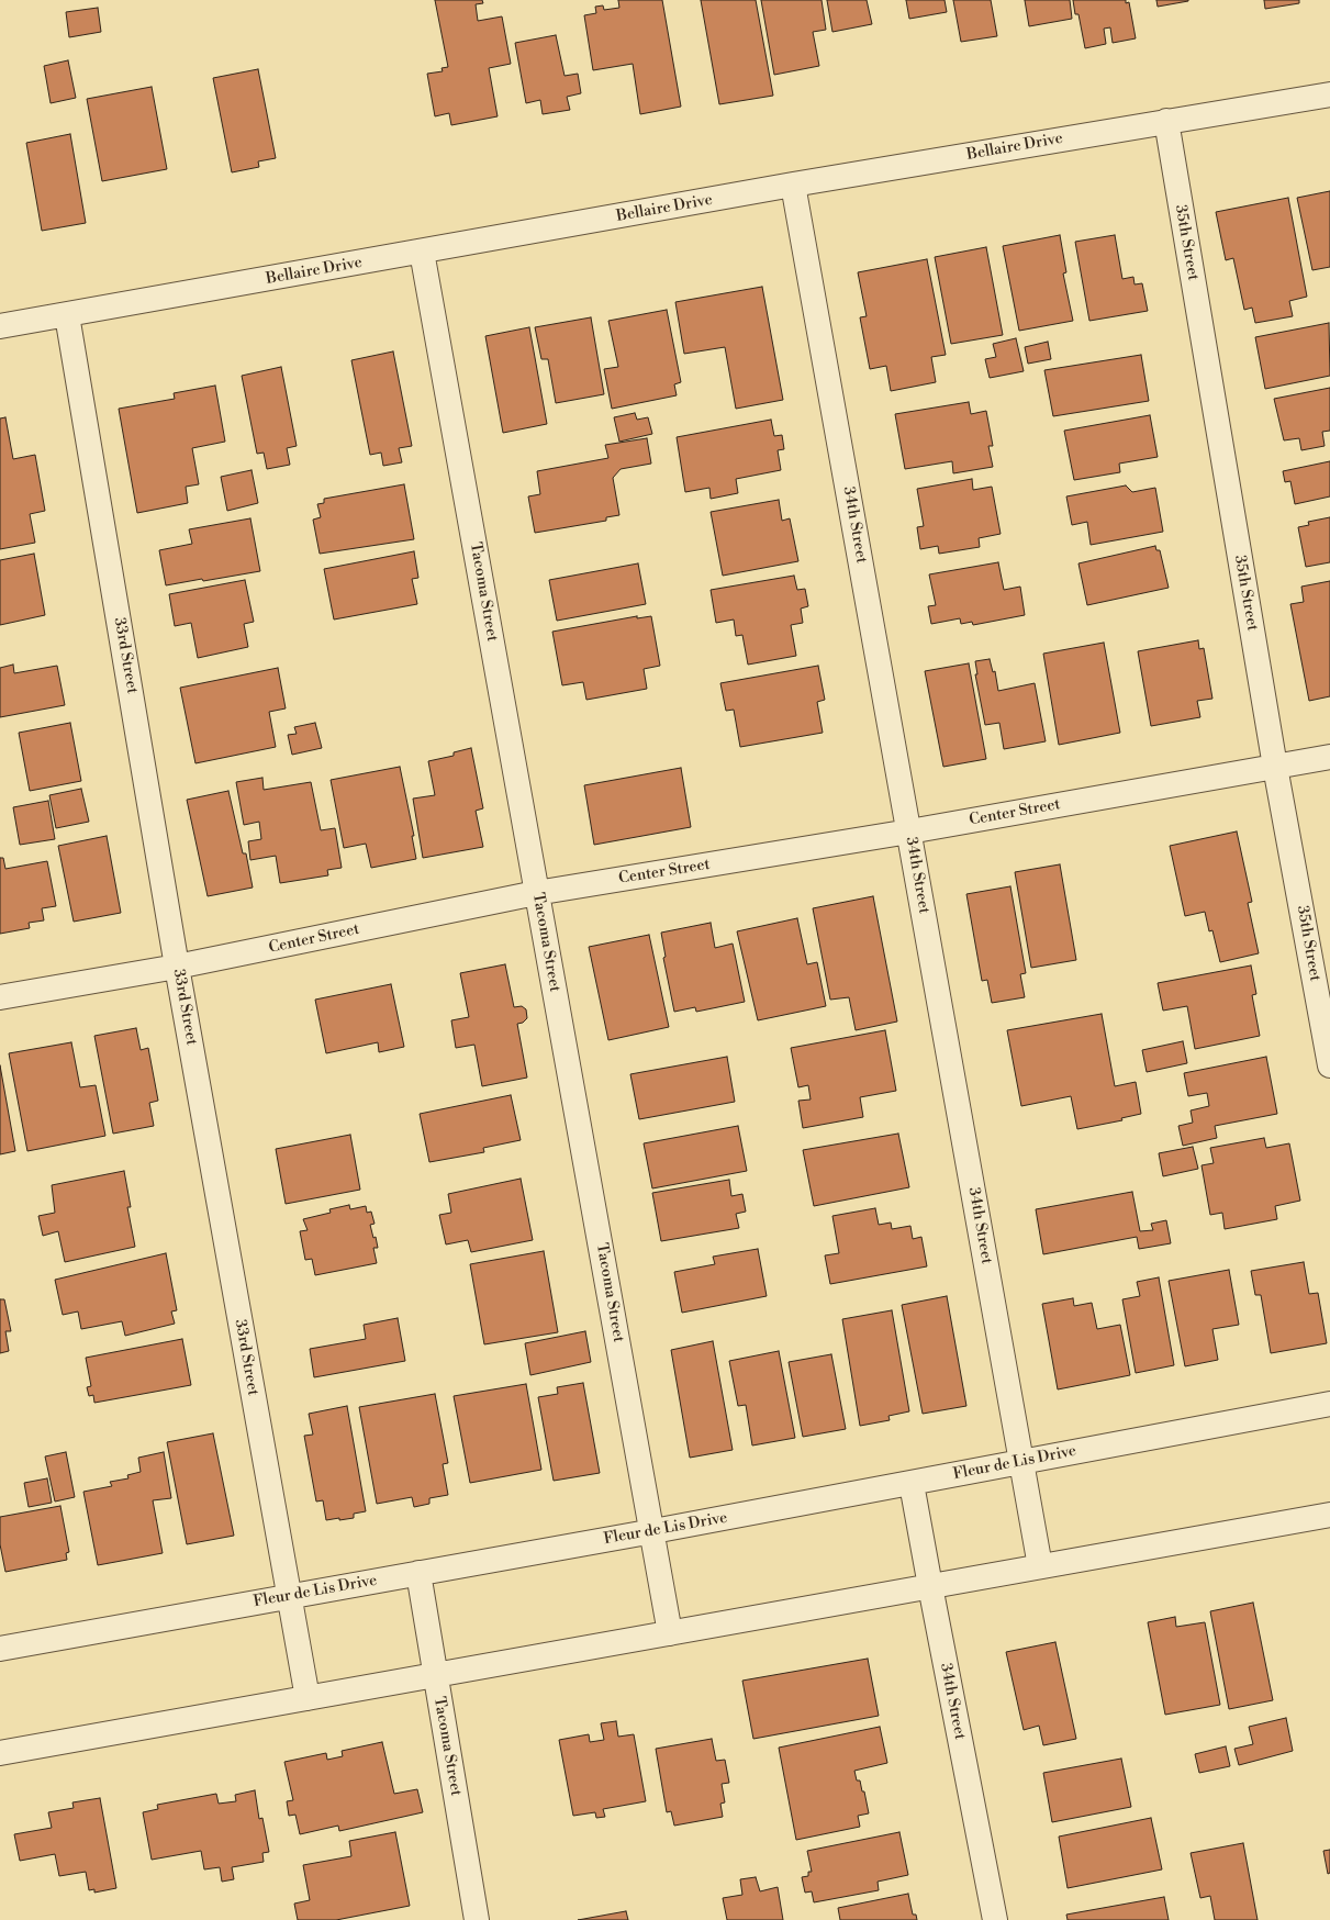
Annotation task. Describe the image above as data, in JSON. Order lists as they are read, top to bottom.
{
  "streets": {
    "street": [
      "Bellaire Drive",
      "35th Street",
      "34th Street",
      "Tacoma Street",
      "33rd Street",
      "Center Street",
      "Fleur de Lis Drive"
    ]
  },
  "crossings": [
    ["Bellaire Drive", "35th Street"],
    ["Bellaire Drive", "34th Street"],
    ["Bellaire Drive", "Tacoma Street"],
    ["Bellaire Drive", "33rd Street"],
    ["35th Street", "Center Street"],
    ["34th Street", "Center Street"],
    ["34th Street", "Fleur de Lis Drive"],
    ["Tacoma Street", "Center Street"],
    ["Tacoma Street", "Fleur de Lis Drive"],
    ["33rd Street", "Center Street"],
    ["33rd Street", "Fleur de Lis Drive"]
  ]
}
